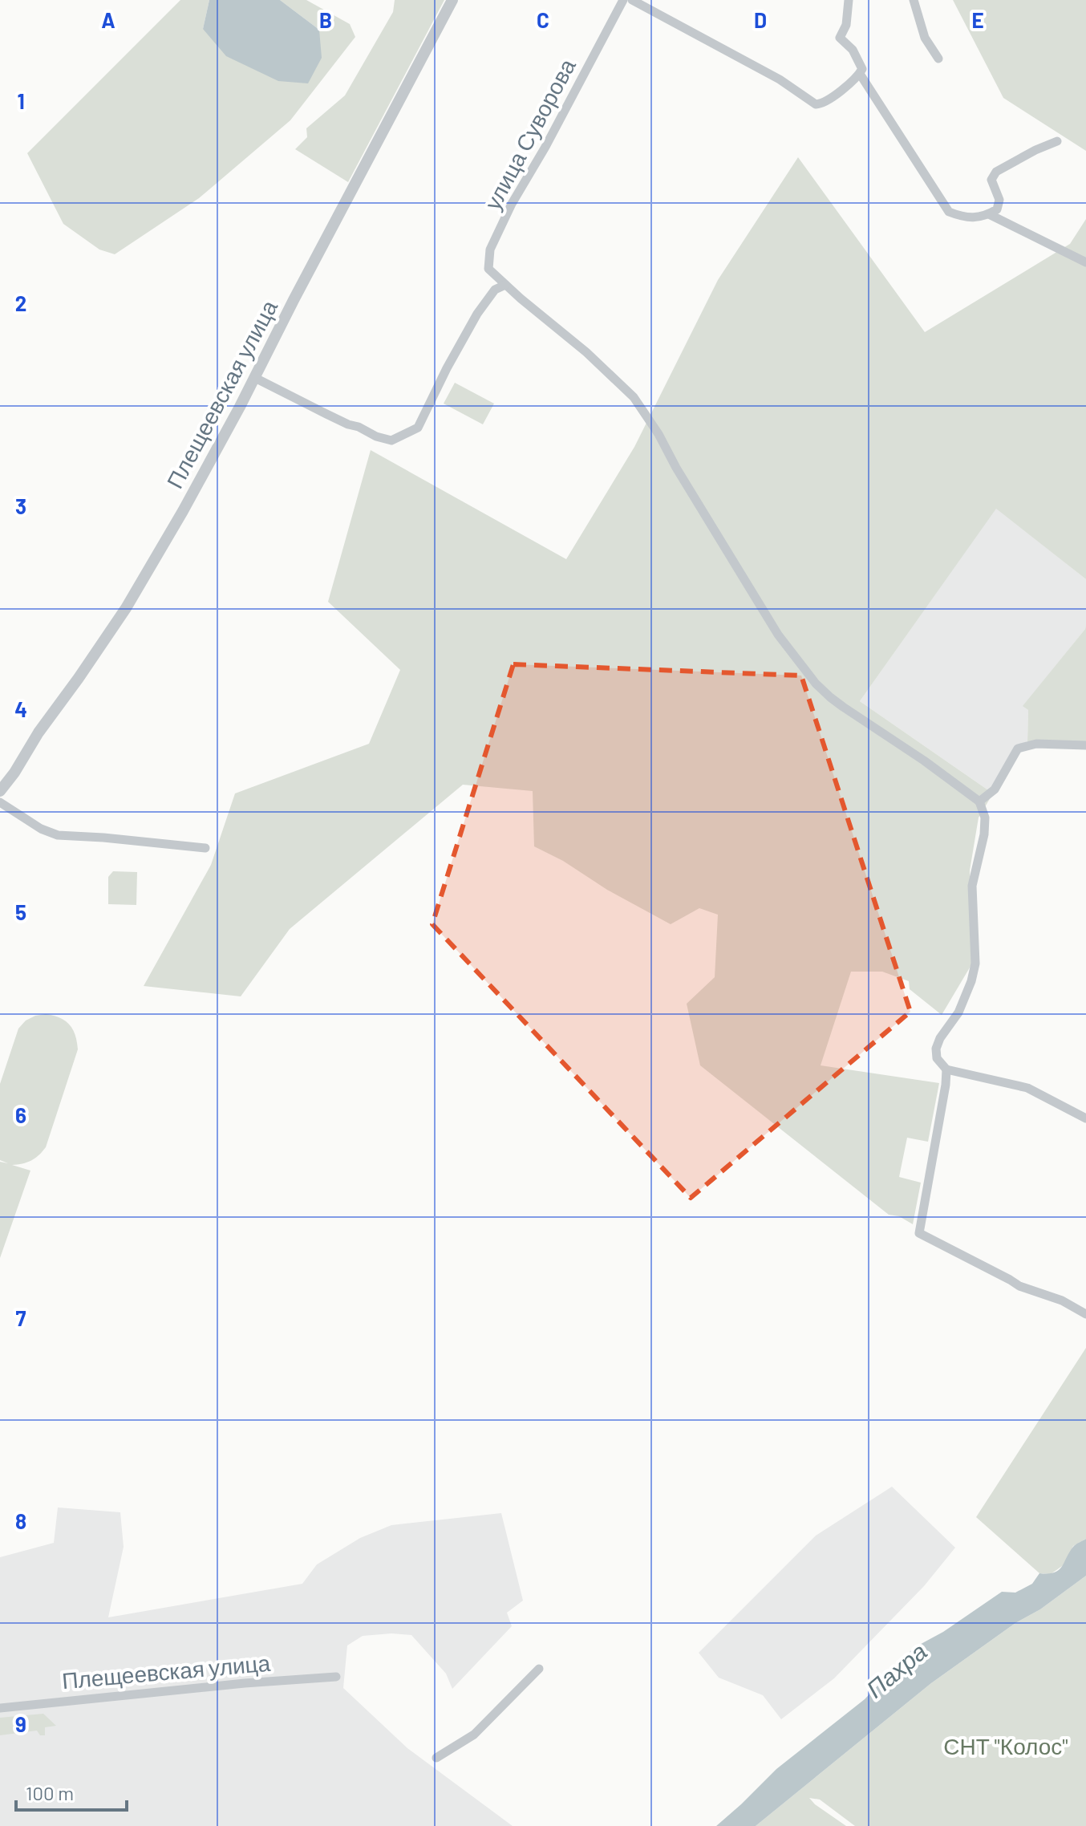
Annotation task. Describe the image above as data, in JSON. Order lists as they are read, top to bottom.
{
  "streets": {
    "street": ["улица Суворова", "Плещеевская улица"]
  },
  "water": ["Пахра"],
  "parks": ["СНТ \"Колос\""],
  "scale_bar": "100 m",
  "grid": {
    "columns": [
      "A",
      "B",
      "C",
      "D",
      "E"
    ],
    "rows": [
      "1",
      "2",
      "3",
      "4",
      "5",
      "6",
      "7",
      "8",
      "9"
    ]
  }
}
